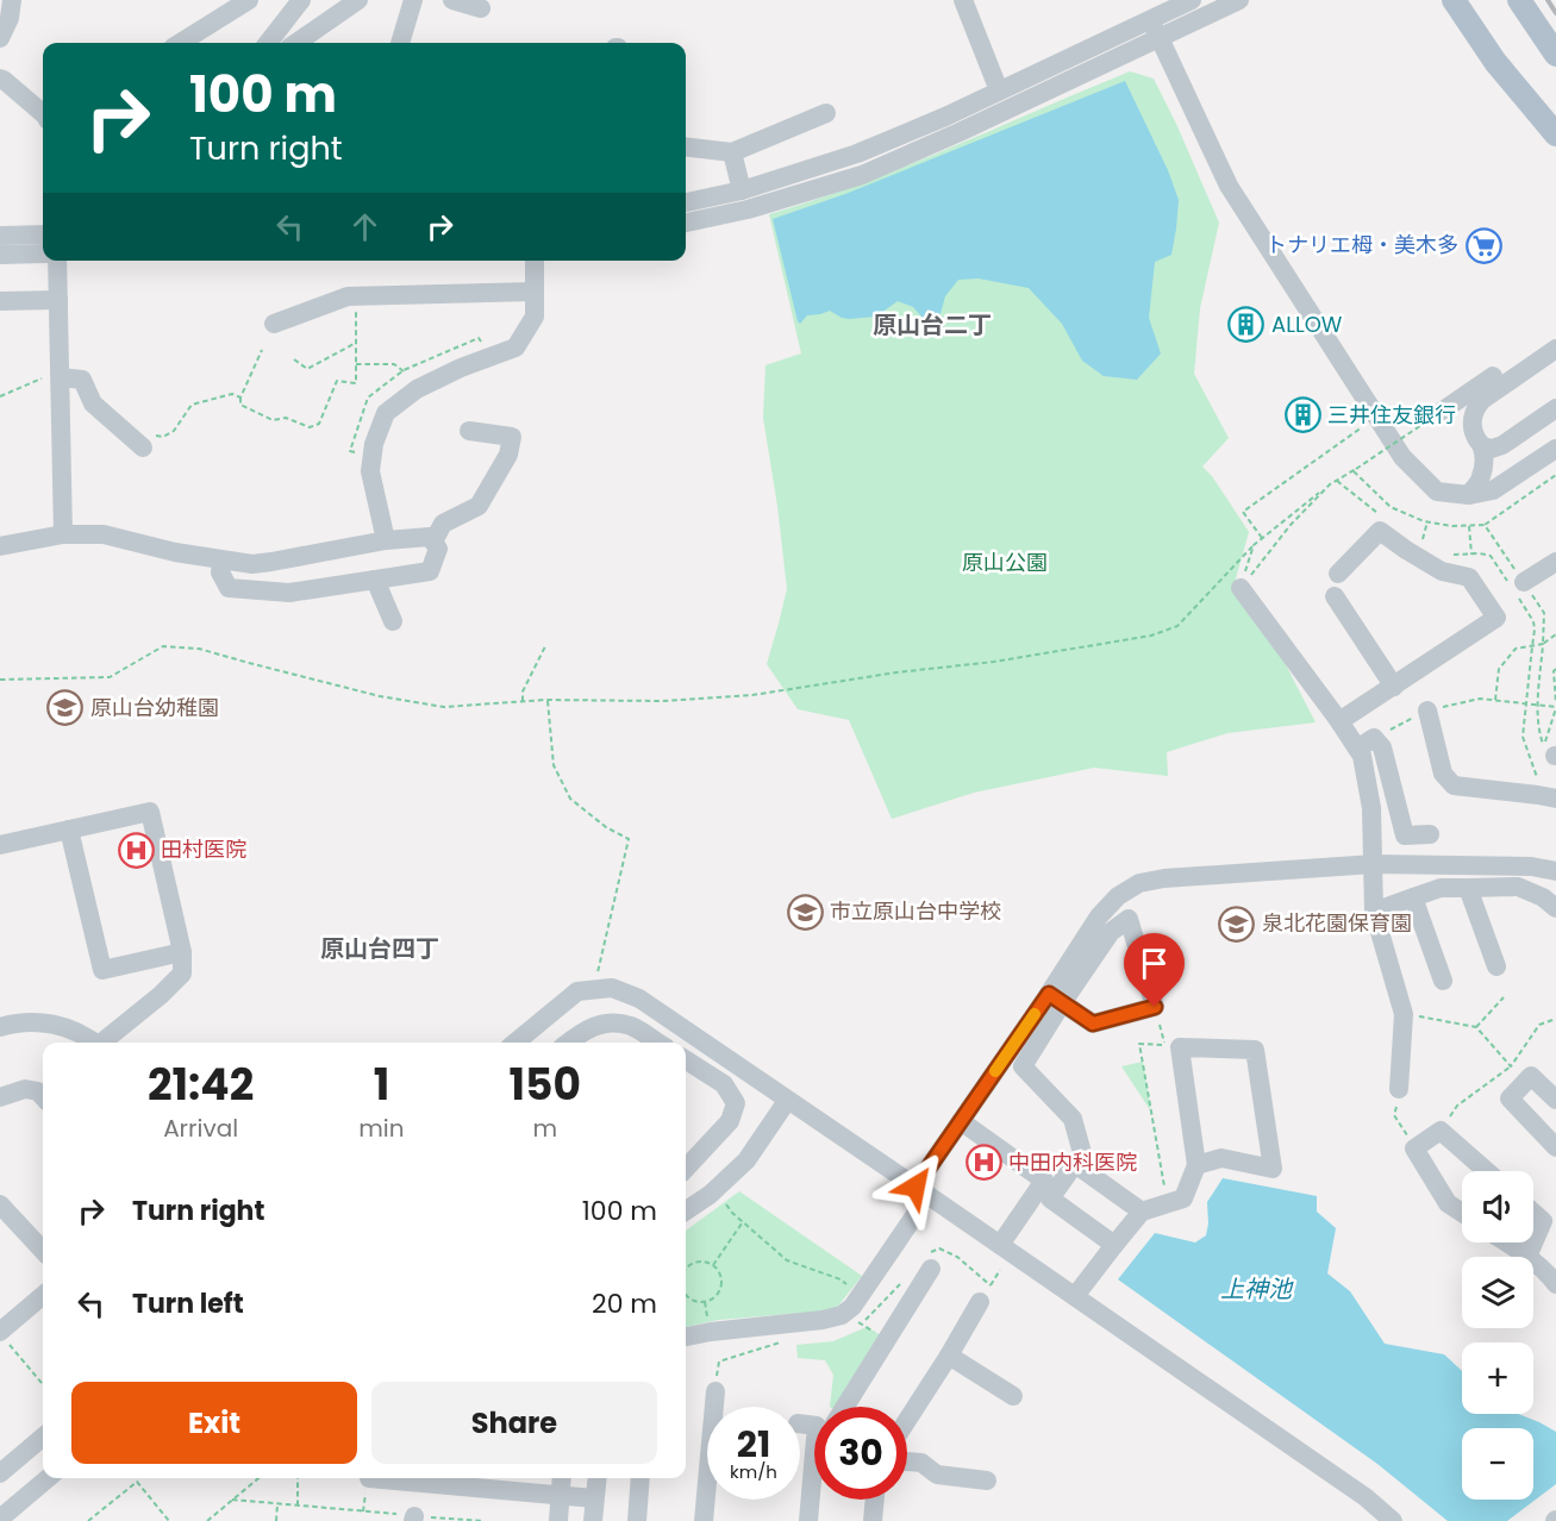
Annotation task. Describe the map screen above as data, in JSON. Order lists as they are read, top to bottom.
{
  "districts": ["原山台二丁", "原山台四丁"],
  "water": ["上神池"],
  "parks": ["原山公園"],
  "places": {
    "supermarket": ["トナリエ栂・美木多"],
    "building": ["ALLOW", "三井住友銀行"],
    "school or university": ["原山台幼稚園", "市立原山台中学校", "泉北花園保育園"],
    "hospital": ["田村医院", "中田内科医院"]
  },
  "page": {
    "turn": ["100 m", "Turn right"],
    "eta": [
      "21:42",
      "Arrival",
      "1",
      "min",
      "150",
      "m"
    ],
    "list": [
      {
        "name": "Turn right",
        "value": "100 m"
      },
      {
        "name": "Turn left",
        "value": "20 m"
      }
    ],
    "map_buttons": ["+", "−"],
    "buttons": ["Exit", "Share"],
    "speed": "21 km/h",
    "limit": "30"
  }
}
